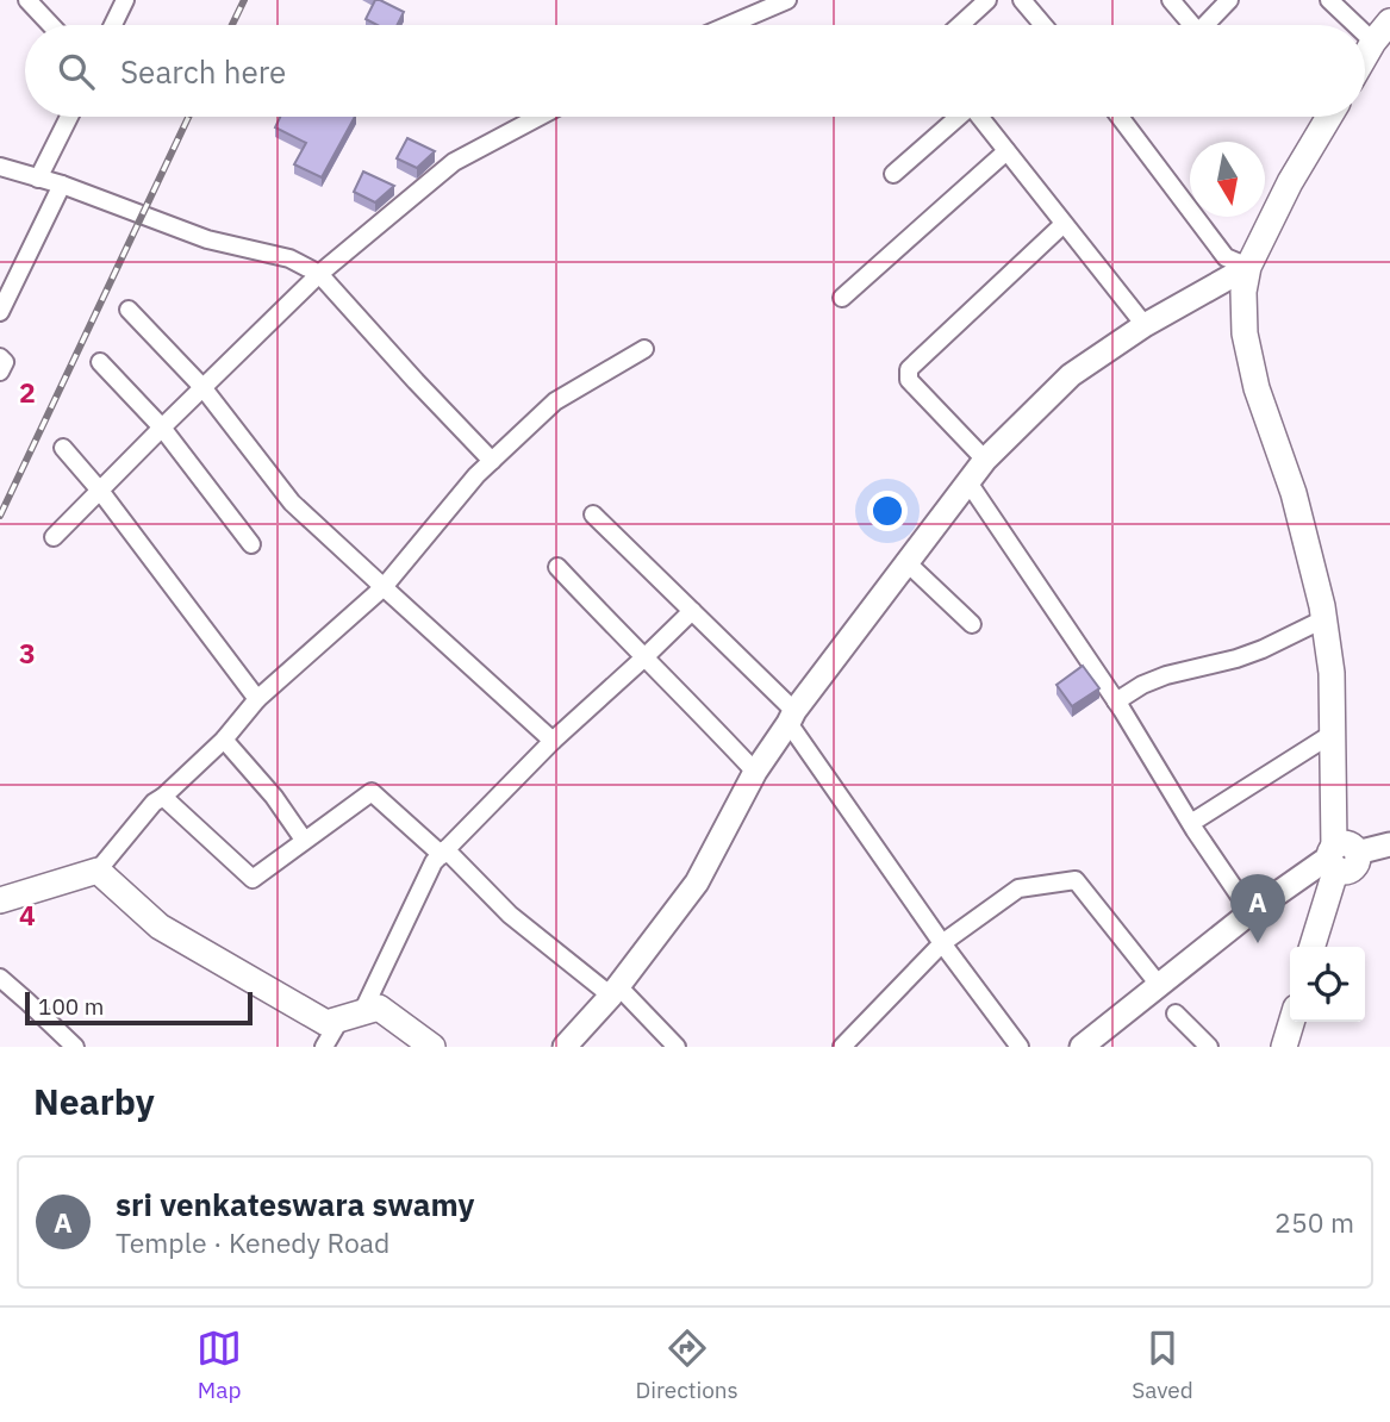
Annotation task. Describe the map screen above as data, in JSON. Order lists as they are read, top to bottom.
{
  "scale_bar": "100 m",
  "north": "bottom",
  "page": {
    "search": "Search here",
    "pins": "A",
    "scale": "100 m",
    "heading": "Nearby",
    "list": [
      {
        "mark": "A",
        "name": "sri venkateswara swamy",
        "note": "Temple · Kenedy Road",
        "value": "250 m"
      }
    ],
    "nav": ["Map", "Directions", "Saved"]
  },
  "grid": {
    "rows": ["2", "3", "4"]
  }
}
